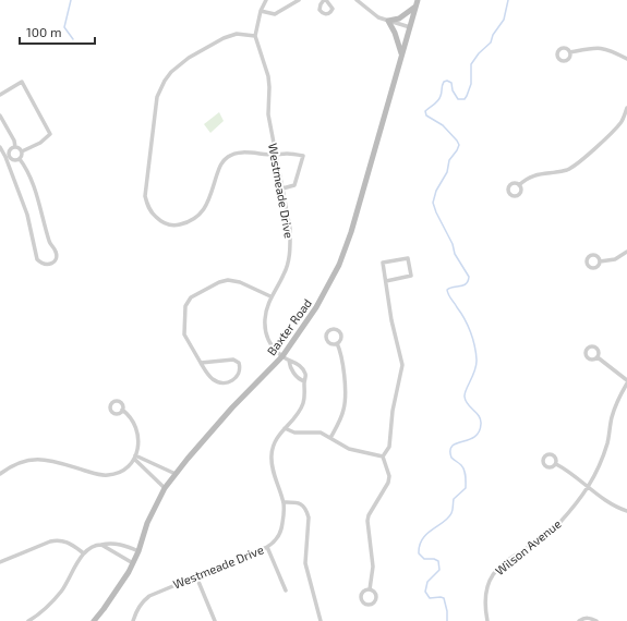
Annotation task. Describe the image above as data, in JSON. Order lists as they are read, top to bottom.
{
  "streets": {
    "main road": ["Baxter Road"],
    "street": ["Westmeade Drive", "Wilson Avenue"]
  },
  "crossings": [
    ["Westmeade Drive", "Baxter Road"]
  ],
  "scale_bar": "100 m"
}
